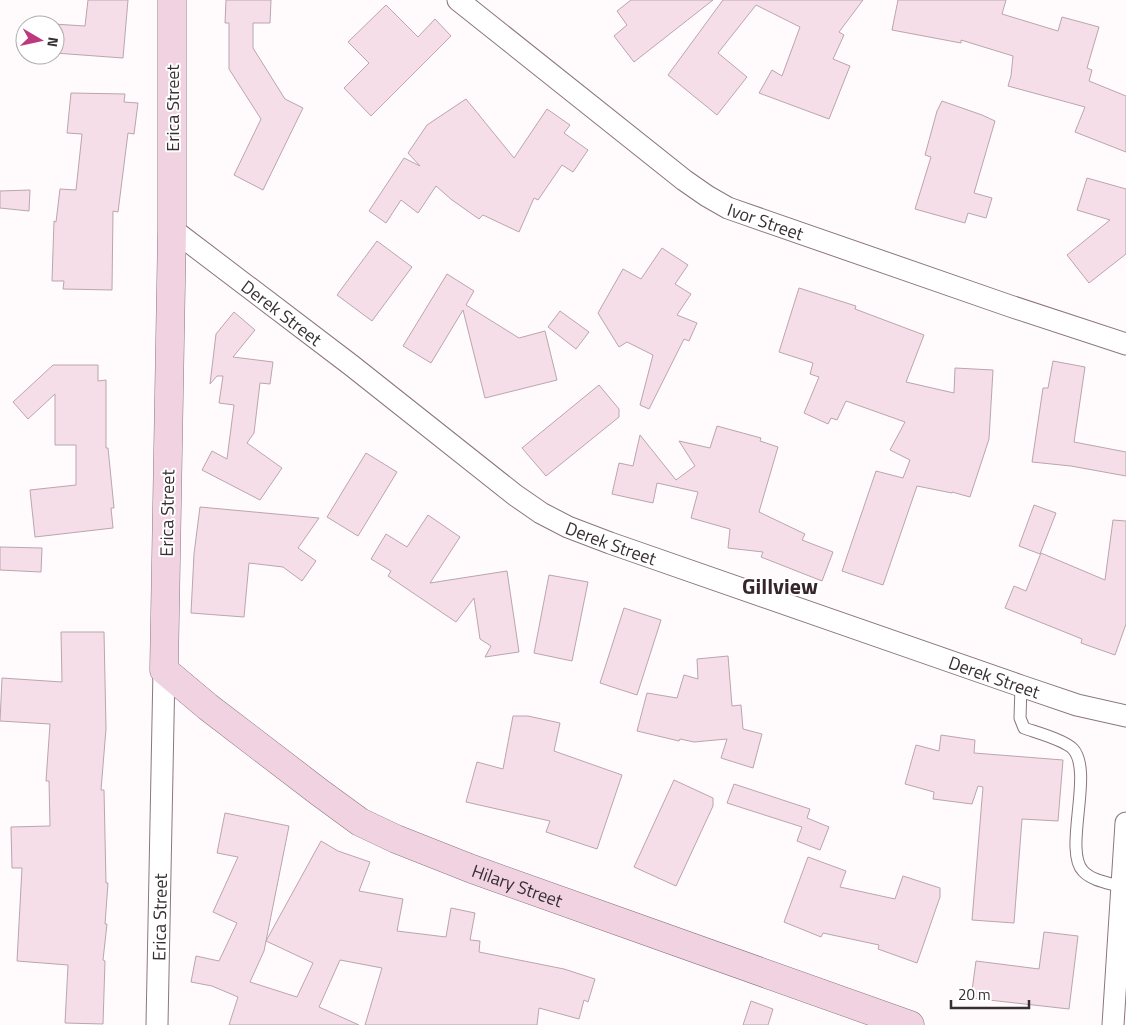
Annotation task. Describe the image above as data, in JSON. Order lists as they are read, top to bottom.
{
  "streets": {
    "street": [
      "Erica Street",
      "Ivor Street",
      "Derek Street",
      "Hilary Street"
    ]
  },
  "crossings": [
    ["Erica Street", "Derek Street"],
    ["Erica Street", "Hilary Street"]
  ],
  "districts": ["Gillview"],
  "scale_bar": "20 m",
  "north": "right"
}
